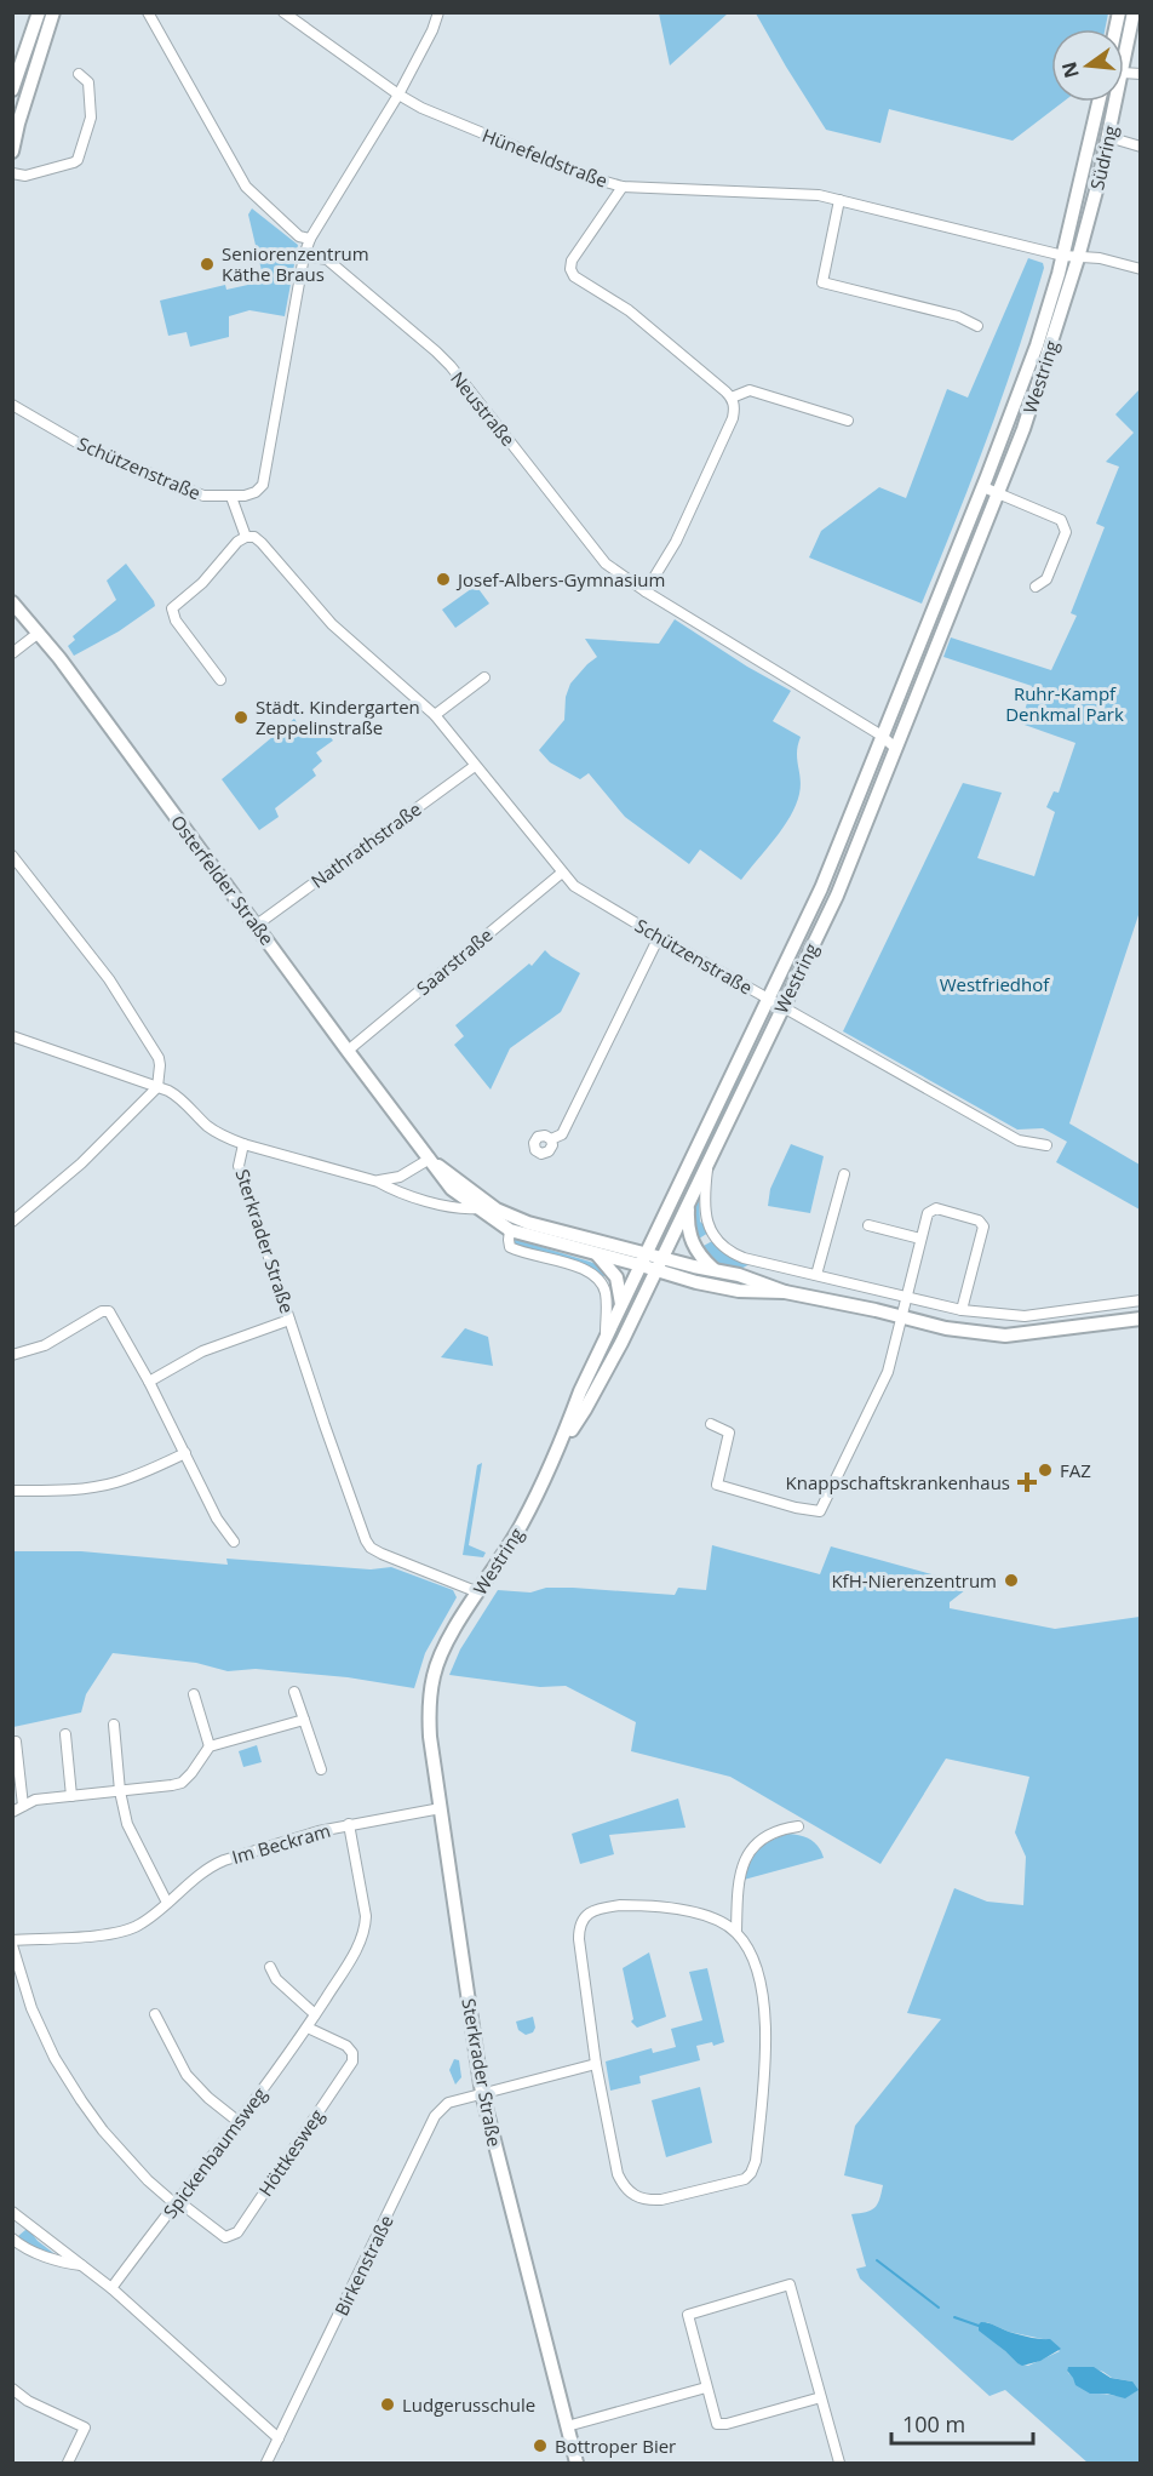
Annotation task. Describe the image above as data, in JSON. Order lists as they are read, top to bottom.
{
  "streets": {
    "main road": [
      "Südring",
      "Westring",
      "Osterfelder Straße",
      "Sterkrader Straße"
    ],
    "street": [
      "Hünefeldstraße",
      "Neustraße",
      "Schützenstraße",
      "Nathrathstraße",
      "Saarstraße",
      "Im Beckram",
      "Spickenbaumsweg",
      "Höttkesweg",
      "Birkenstraße"
    ]
  },
  "crossings": [
    ["Hünefeldstraße", "Südring"],
    ["Hünefeldstraße", "Westring"],
    ["Südring", "Westring"],
    ["Westring", "Neustraße"],
    ["Westring", "Schützenstraße"],
    ["Westring", "Osterfelder Straße"],
    ["Westring", "Sterkrader Straße"],
    ["Schützenstraße", "Nathrathstraße"],
    ["Schützenstraße", "Saarstraße"],
    ["Nathrathstraße", "Osterfelder Straße"],
    ["Osterfelder Straße", "Saarstraße"],
    ["Sterkrader Straße", "Im Beckram"],
    ["Sterkrader Straße", "Birkenstraße"],
    ["Im Beckram", "Spickenbaumsweg"],
    ["Spickenbaumsweg", "Höttkesweg"]
  ],
  "parks": ["Ruhr-Kampf Denkmal Park", "Westfriedhof"],
  "places": {
    "other": [
      "Seniorenzentrum Käthe Braus",
      "Josef-Albers-Gymnasium",
      "Städt. Kindergarten Zeppelinstraße",
      "FAZ",
      "KfH-Nierenzentrum",
      "Ludgerusschule",
      "Bottroper Bier"
    ],
    "health": ["Knappschaftskrankenhaus"]
  },
  "scale_bar": "100 m",
  "north": "left"
}
